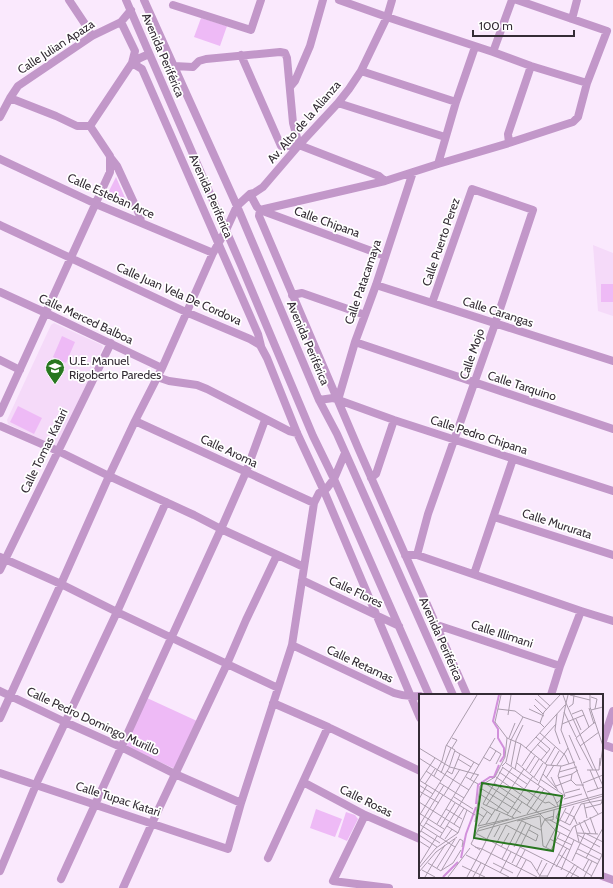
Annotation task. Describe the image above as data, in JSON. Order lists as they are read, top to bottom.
{
  "streets": {
    "street": [
      "Calle Julian Apaza",
      "Avenida Periférica",
      "Av. Alto de la Alianza",
      "Calle Esteban Arce",
      "Avenida Periferica",
      "Calle Chipana",
      "Calle Puerto Perez",
      "Calle Patacamaya",
      "Calle Juan Vela De Cordova",
      "Calle Carangas",
      "Calle Merced Balboa",
      "Calle Mojo",
      "Calle Tarquino",
      "Calle Pedro Chipana",
      "Calle Tomas Katari",
      "Calle Aroma",
      "Calle Mururata",
      "Calle Flores",
      "Calle Illimani",
      "Calle Retamas",
      "Calle Pedro Domingo Murillo",
      "Calle Tupac Katari",
      "Calle Rosas"
    ]
  },
  "crossings": [
    ["Avenida Periférica", "Av. Alto de la Alianza"],
    ["Avenida Periférica", "Calle Pedro Chipana"],
    ["Av. Alto de la Alianza", "Calle Esteban Arce"],
    ["Av. Alto de la Alianza", "Avenida Periferica"],
    ["Av. Alto de la Alianza", "Calle Juan Vela De Cordova"],
    ["Av. Alto de la Alianza", "Calle Merced Balboa"],
    ["Av. Alto de la Alianza", "Calle Aroma"],
    ["Av. Alto de la Alianza", "Calle Pedro Domingo Murillo"],
    ["Avenida Periferica", "Calle Juan Vela De Cordova"],
    ["Calle Chipana", "Calle Patacamaya"],
    ["Calle Puerto Perez", "Calle Carangas"],
    ["Calle Puerto Perez", "Calle Mojo"],
    ["Calle Patacamaya", "Calle Carangas"],
    ["Calle Patacamaya", "Calle Tarquino"],
    ["Calle Patacamaya", "Calle Pedro Chipana"],
    ["Calle Carangas", "Calle Mojo"],
    ["Calle Merced Balboa", "Calle Tomas Katari"],
    ["Calle Mojo", "Calle Tarquino"],
    ["Calle Mojo", "Calle Pedro Chipana"],
    ["Calle Pedro Domingo Murillo", "Calle Tupac Katari"]
  ],
  "places": {
    "school or university": ["U.E. Manuel Rigoberto Paredes"]
  },
  "scale_bar": "100 m"
}
